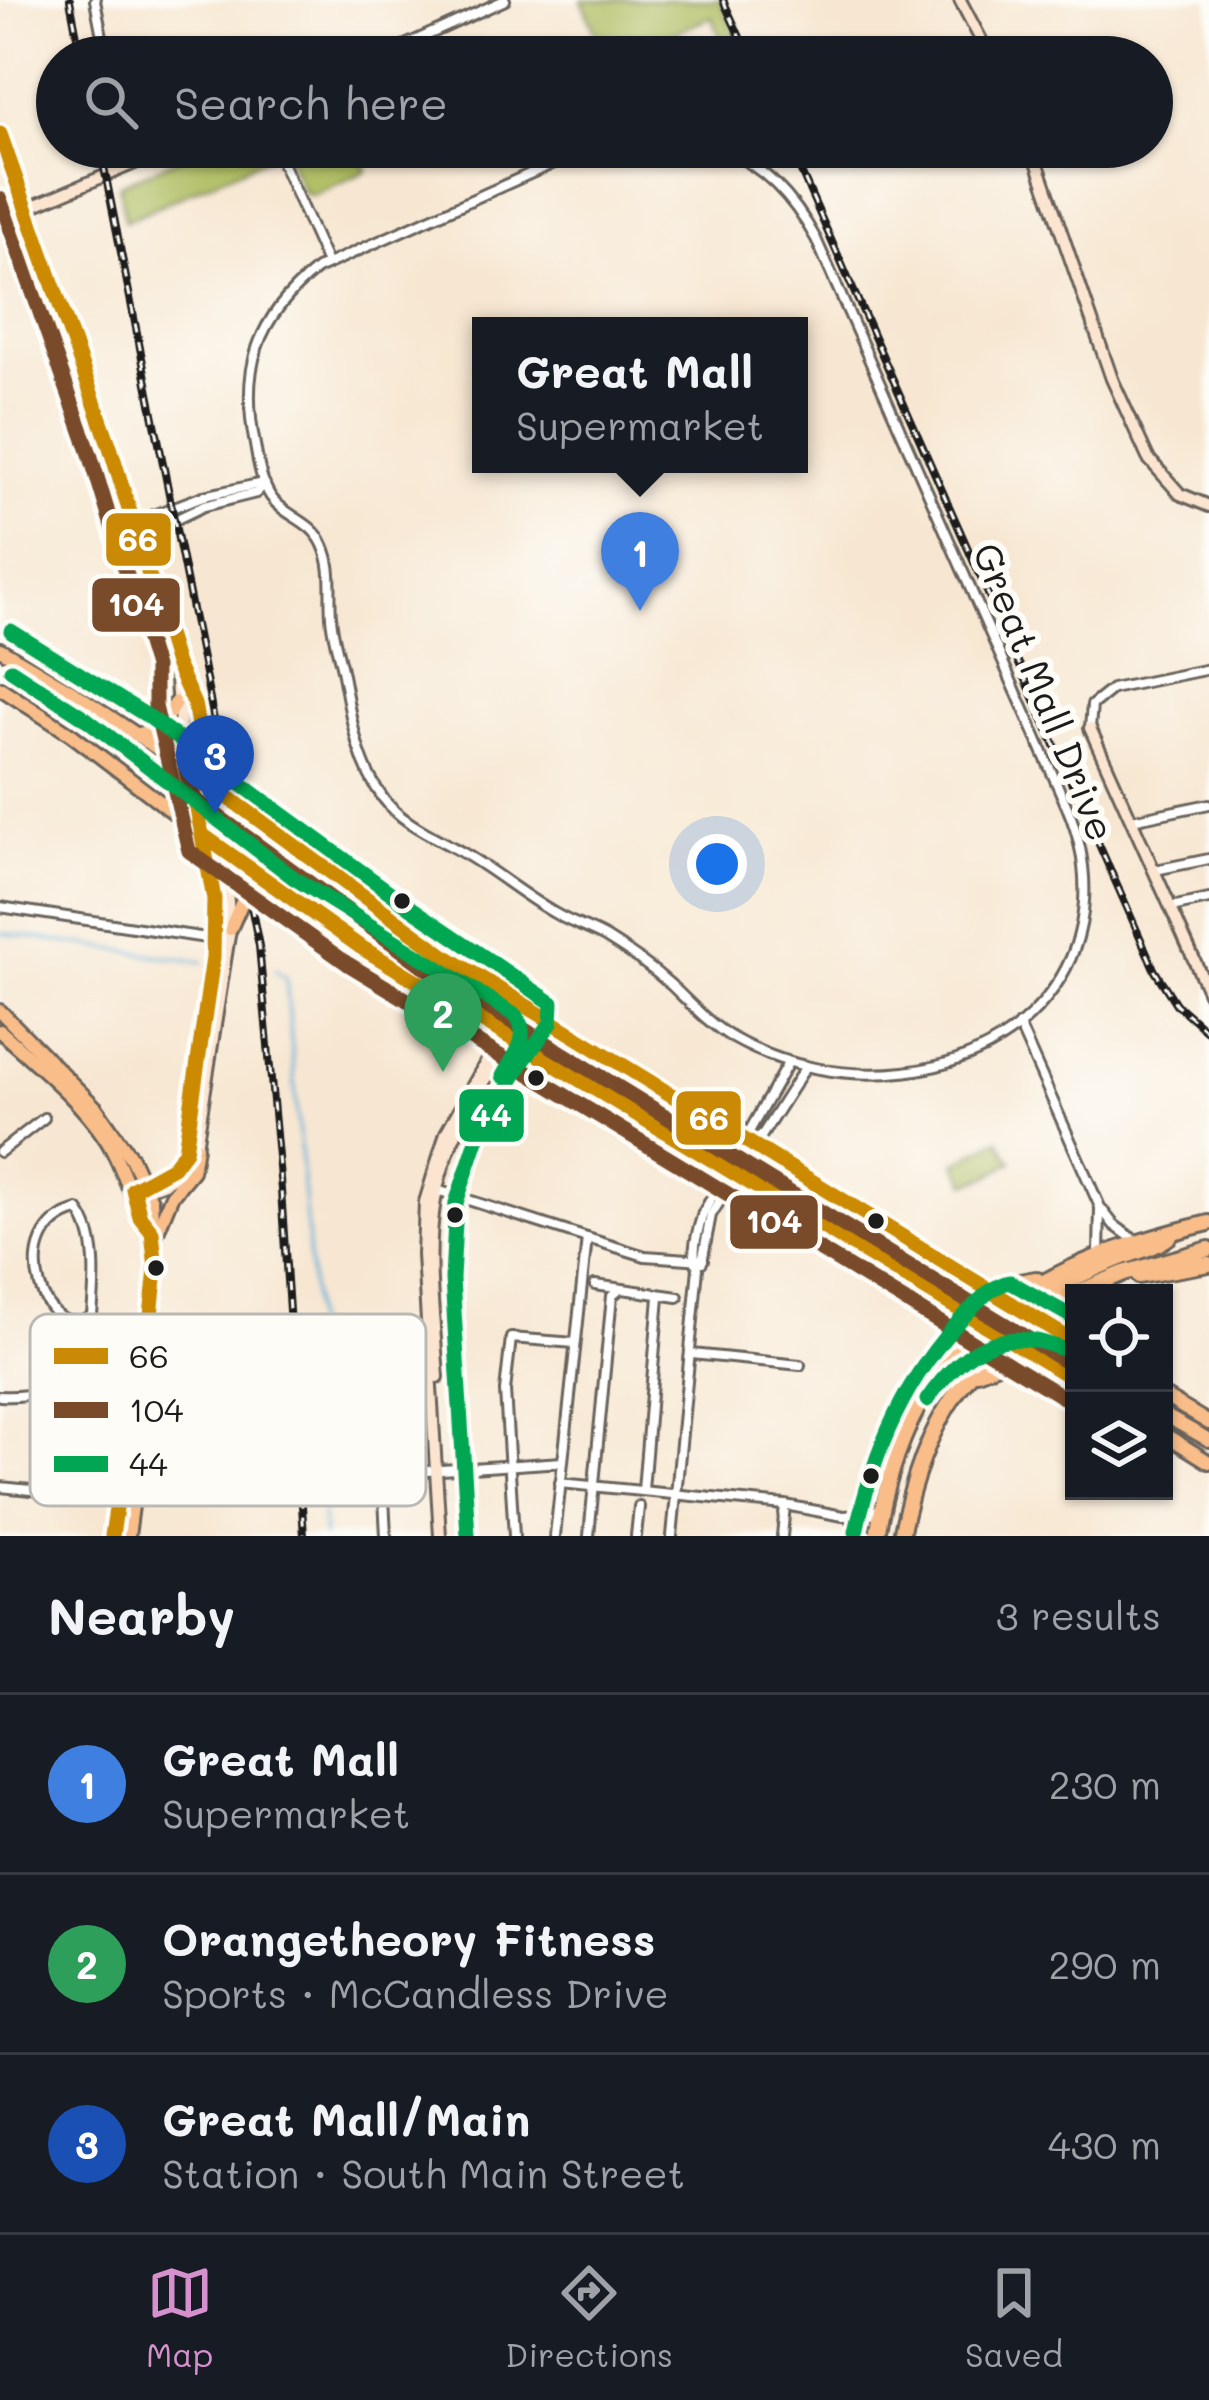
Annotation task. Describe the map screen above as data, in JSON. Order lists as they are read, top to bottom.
{
  "streets": {
    "street": ["Great Mall Drive"]
  },
  "lines": ["transit line 66", "transit line 104", "transit line 44"],
  "legend": ["66", "104", "44"],
  "page": {
    "search": "Search here",
    "popup": ["Great Mall", "Supermarket"],
    "pins": ["1", "3", "2"],
    "heading": ["Nearby", "3 results"],
    "list": [
      {
        "mark": "1",
        "name": "Great Mall",
        "note": "Supermarket",
        "value": "230 m"
      },
      {
        "mark": "2",
        "name": "Orangetheory Fitness",
        "note": "Sports · McCandless Drive",
        "value": "290 m"
      },
      {
        "mark": "3",
        "name": "Great Mall/Main",
        "note": "Station · South Main Street",
        "value": "430 m"
      }
    ],
    "nav": ["Map", "Directions", "Saved"]
  }
}
